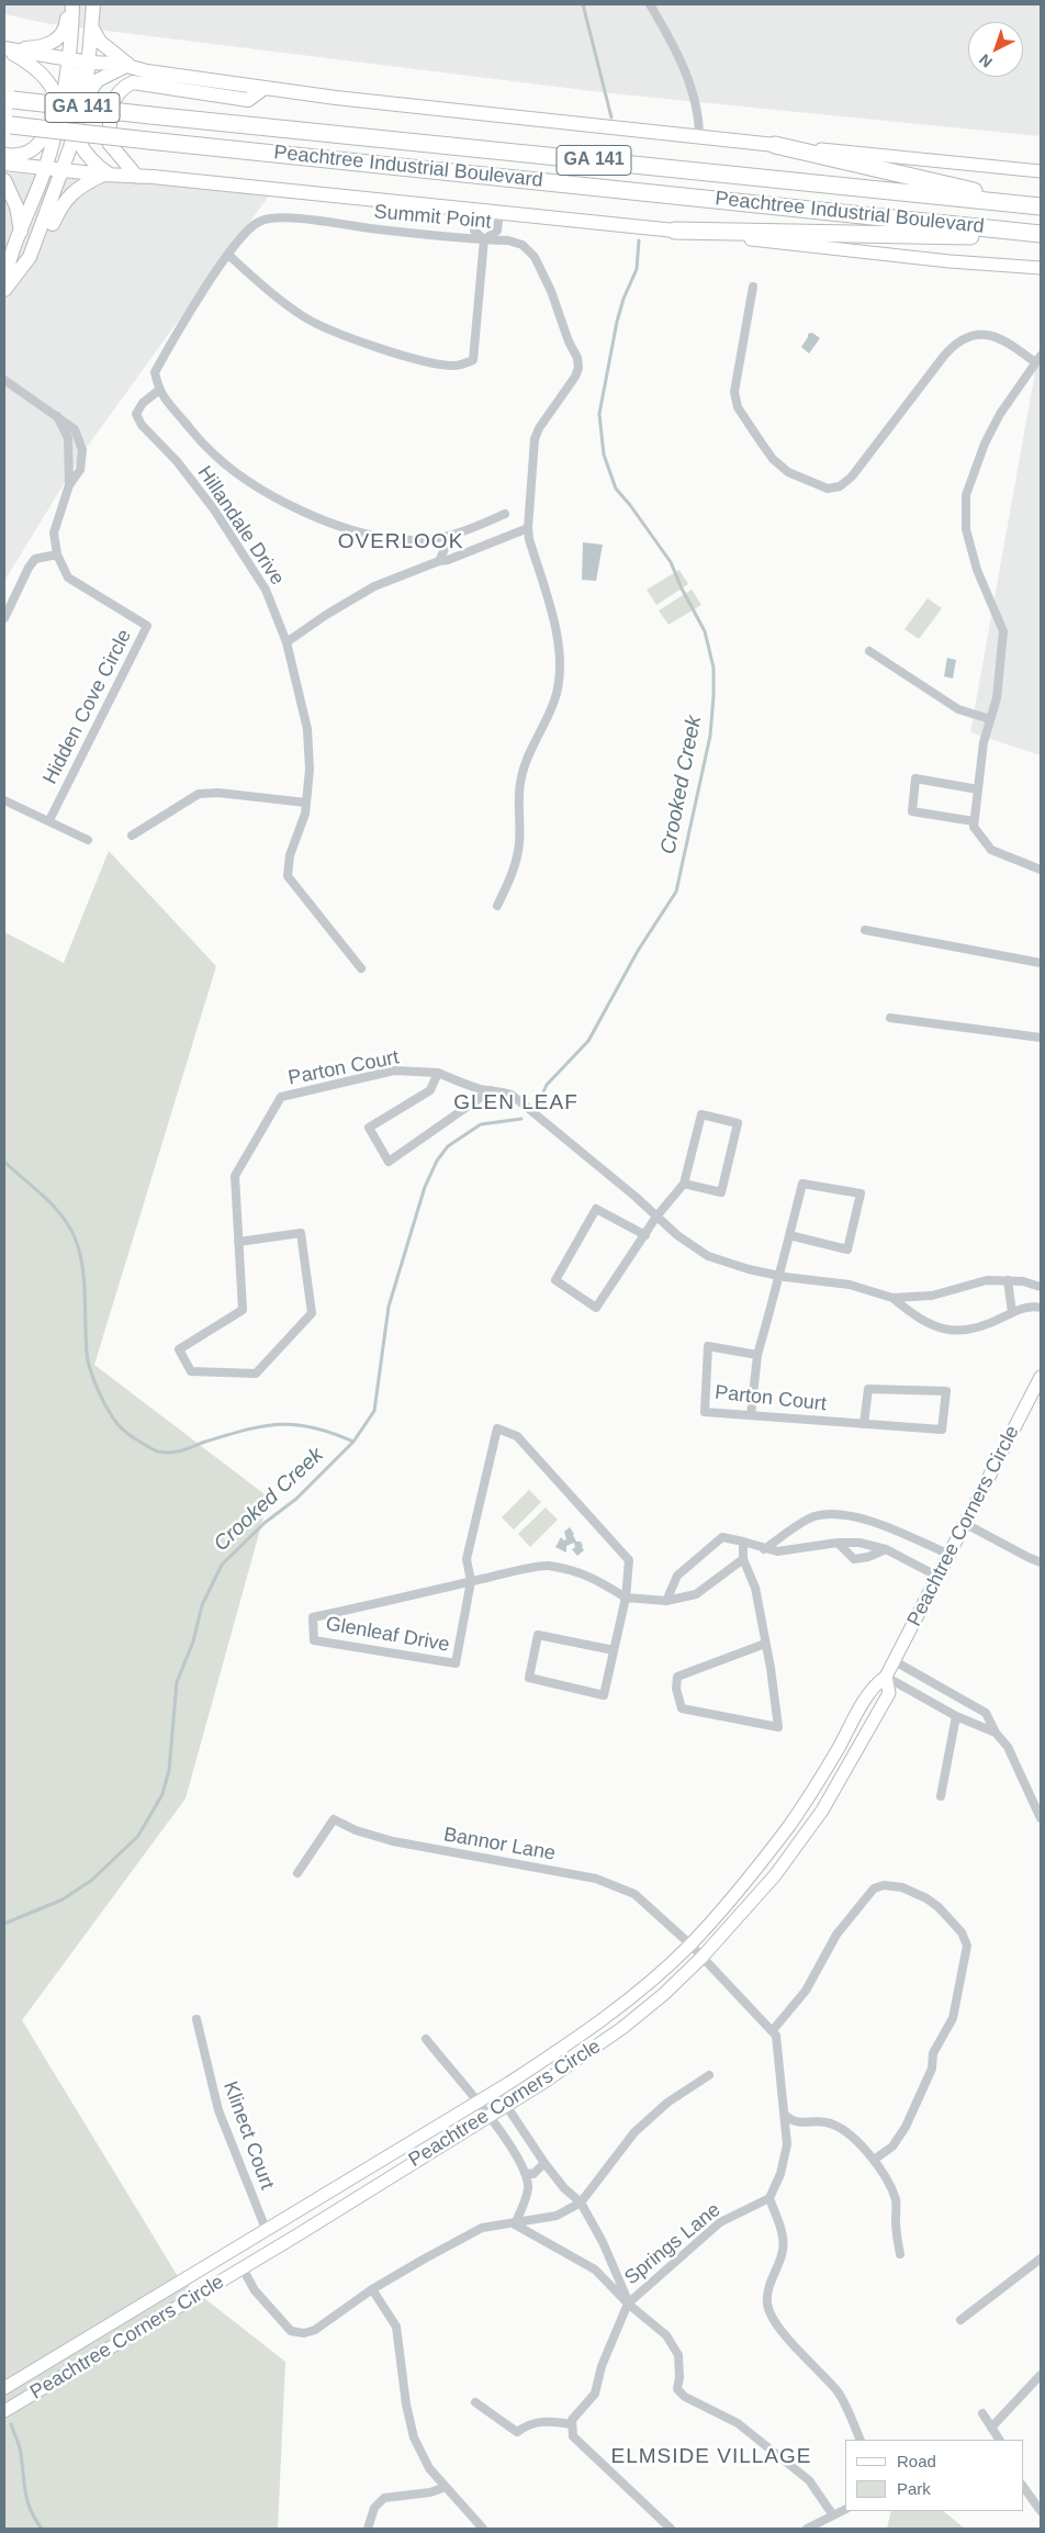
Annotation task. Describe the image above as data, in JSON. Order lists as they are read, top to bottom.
{
  "streets": {
    "highway": ["GA 141", "Peachtree Industrial Boulevard"],
    "street": [
      "Summit Point",
      "Hillandale Drive",
      "Hidden Cove Circle",
      "Parton Court",
      "Peachtree Corners Circle",
      "Glenleaf Drive",
      "Bannor Lane",
      "Klinect Court",
      "Springs Lane"
    ]
  },
  "crossings": [
    ["Summit Point", "Hillandale Drive"],
    ["Peachtree Corners Circle", "Bannor Lane"],
    ["Peachtree Corners Circle", "Klinect Court"],
    ["Peachtree Corners Circle", "Springs Lane"]
  ],
  "districts": ["OVERLOOK", "GLEN LEAF", "ELMSIDE VILLAGE"],
  "water": ["Crooked Creek"],
  "legend": ["Road", "Park"],
  "north": "bottom left"
}
